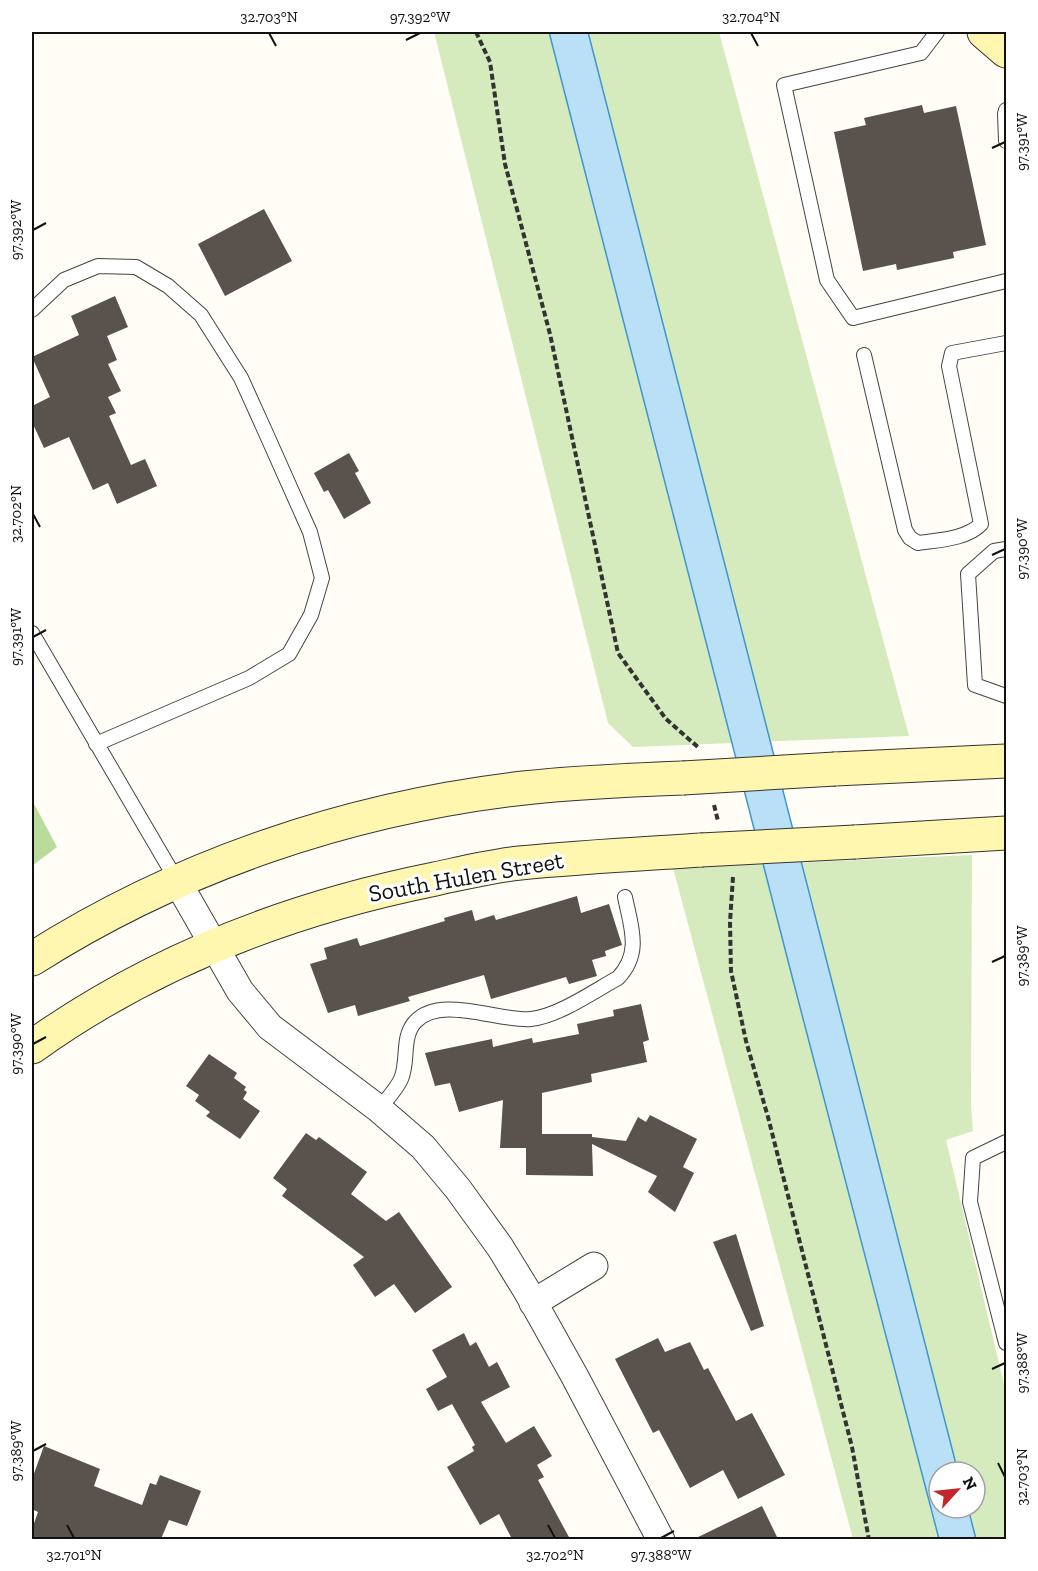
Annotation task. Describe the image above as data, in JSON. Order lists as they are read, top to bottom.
{
  "streets": {
    "main road": ["South Hulen Street"]
  },
  "north": "top right",
  "coordinates": [
    "32.703°N",
    "97.392°W",
    "32.704°N",
    "97.391°W",
    "32.702°N",
    "97.390°W",
    "97.389°W",
    "97.388°W",
    "32.701°N"
  ]
}
